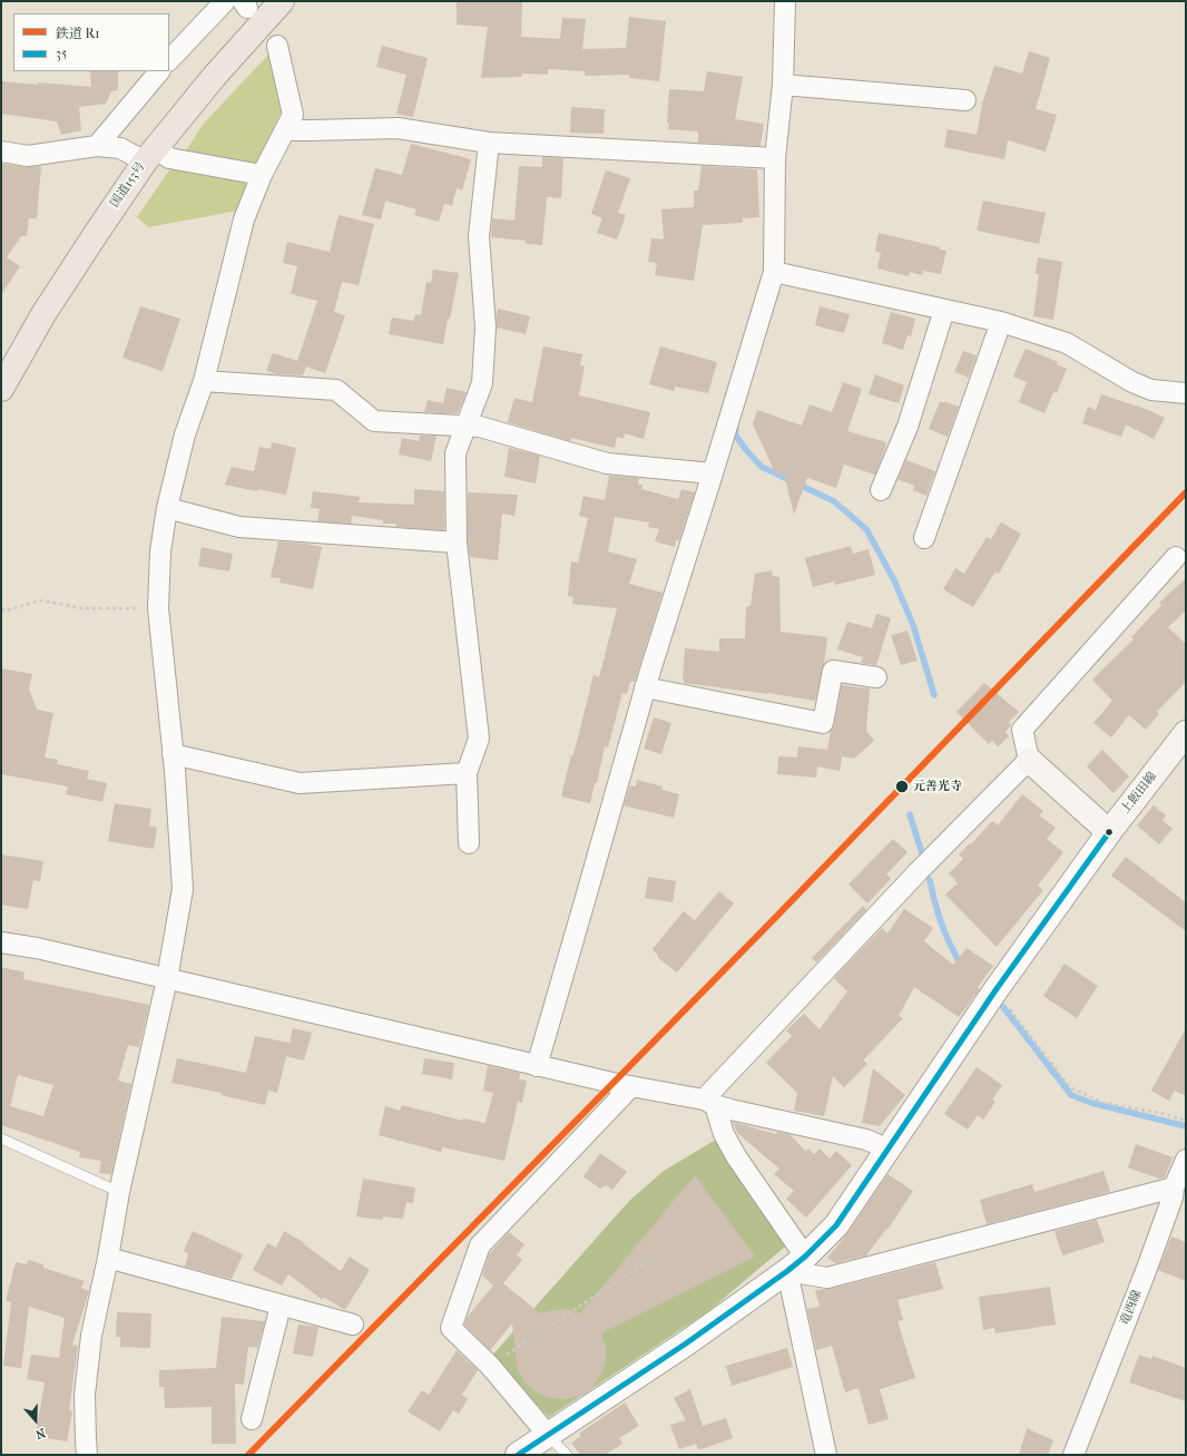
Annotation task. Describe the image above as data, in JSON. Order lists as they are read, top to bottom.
{
  "streets": {
    "highway": ["国道153号"],
    "main road": ["上飯田線"],
    "street": ["竜西線"]
  },
  "places": ["元善光寺"],
  "lines": ["rail line R1", "transit line 35"],
  "legend": ["鉄道 R1", "35"],
  "north": "bottom"
}
